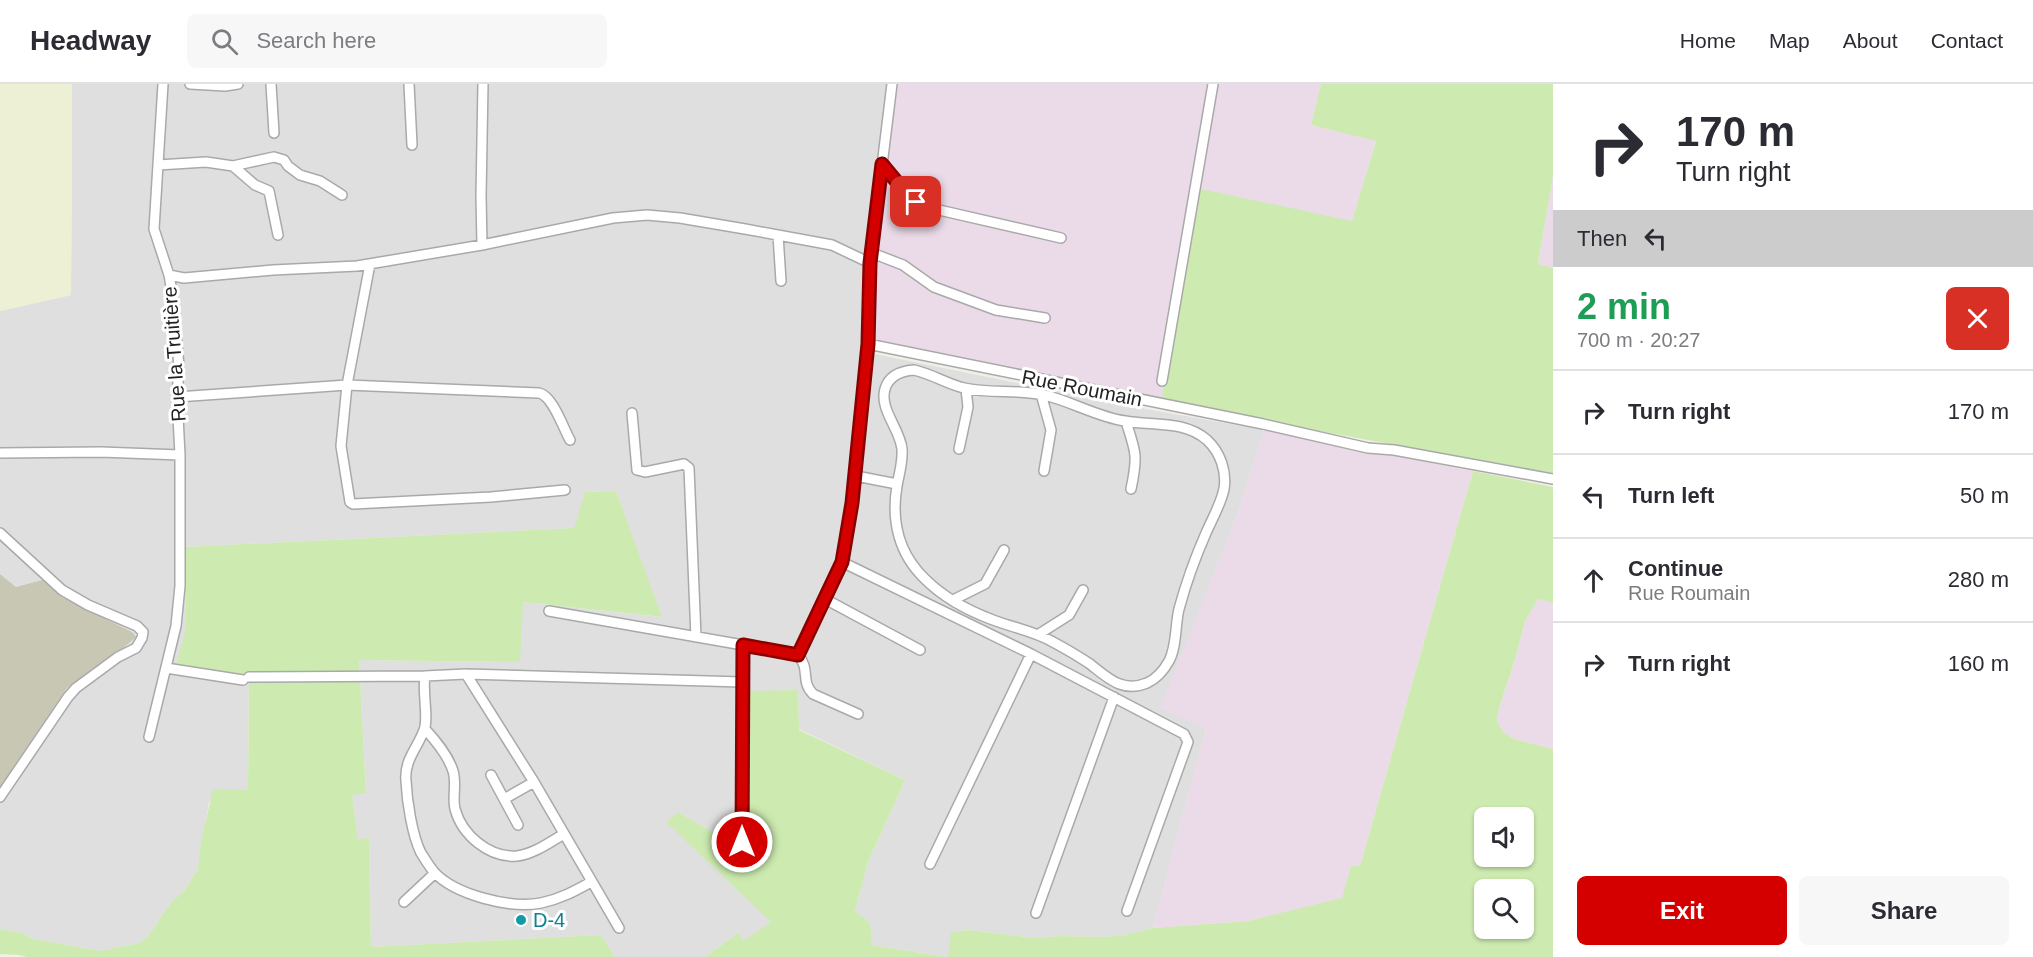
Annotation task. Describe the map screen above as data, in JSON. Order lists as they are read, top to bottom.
{
  "streets": {
    "street": ["Rue la Truitière", "Rue Roumain"]
  },
  "places": ["D-4"],
  "page": {
    "header": "Headway",
    "search": "Search here",
    "nav": [
      "Home",
      "Map",
      "About",
      "Contact"
    ],
    "turn": ["170 m", "Turn right"],
    "then": "Then",
    "heading": ["2 min", "700 m · 20:27"],
    "list": [
      {
        "name": "Turn right",
        "value": "170 m"
      },
      {
        "name": "Turn left",
        "value": "50 m"
      },
      {
        "name": "Continue",
        "note": "Rue Roumain",
        "value": "280 m"
      },
      {
        "name": "Turn right",
        "value": "160 m"
      }
    ],
    "buttons": ["Exit", "Share"]
  }
}
